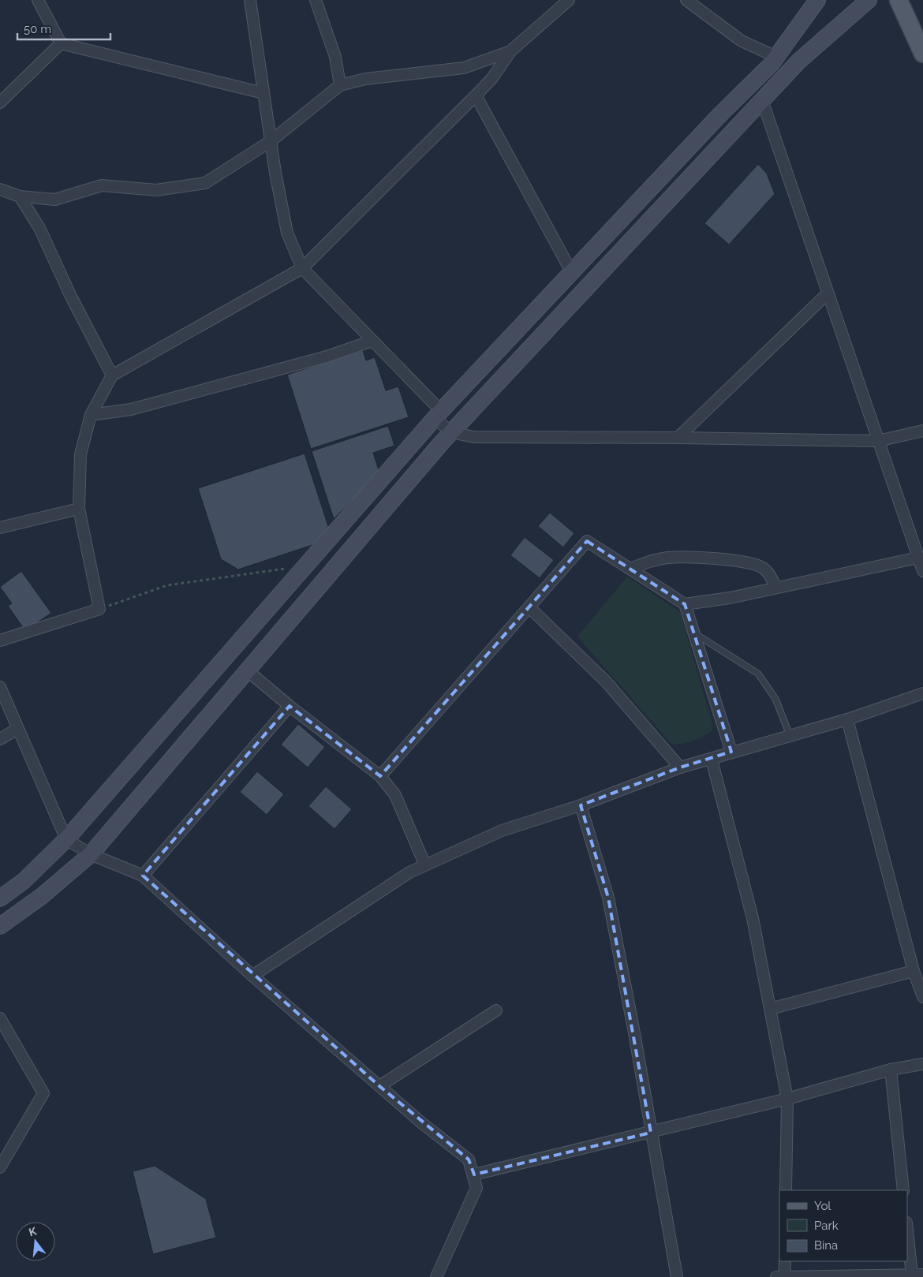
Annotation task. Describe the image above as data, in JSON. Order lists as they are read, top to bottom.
{
  "legend": ["Yol", "Park", "Bina"],
  "scale_bar": "50 m",
  "north": "top"
}
